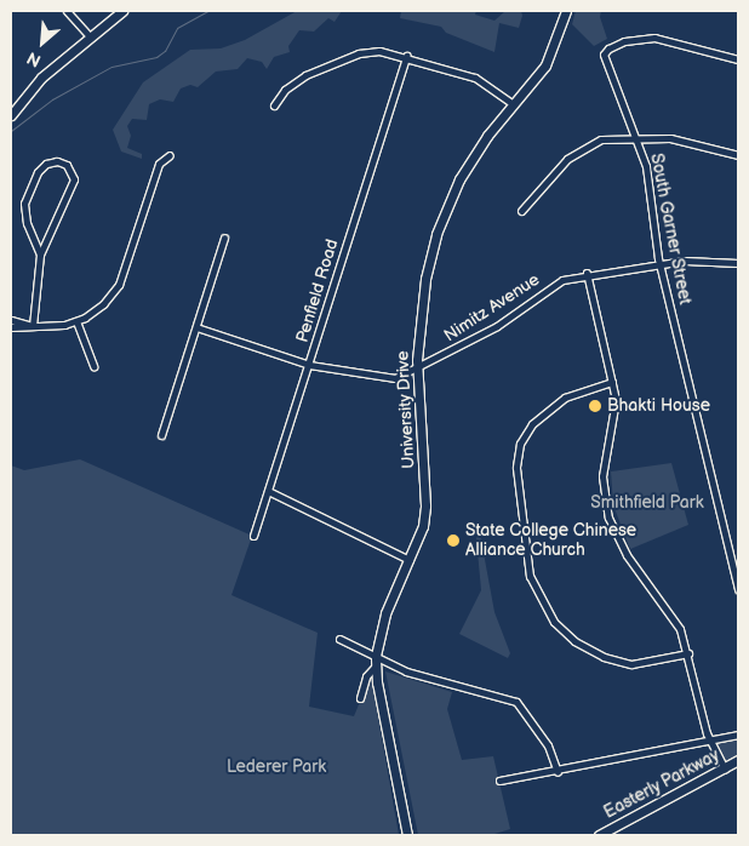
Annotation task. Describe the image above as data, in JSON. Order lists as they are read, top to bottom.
{
  "streets": {
    "main road": ["University Drive", "Easterly Parkway"],
    "street": ["South Garner Street", "Penfield Road", "Nimitz Avenue"]
  },
  "crossings": [
    ["South Garner Street", "Nimitz Avenue"],
    ["Penfield Road", "Nimitz Avenue"],
    ["Nimitz Avenue", "University Drive"]
  ],
  "parks": ["Smithfield Park", "Lederer Park"],
  "places": ["Bhakti House", "State College Chinese Alliance Church"],
  "north": "bottom left"
}
